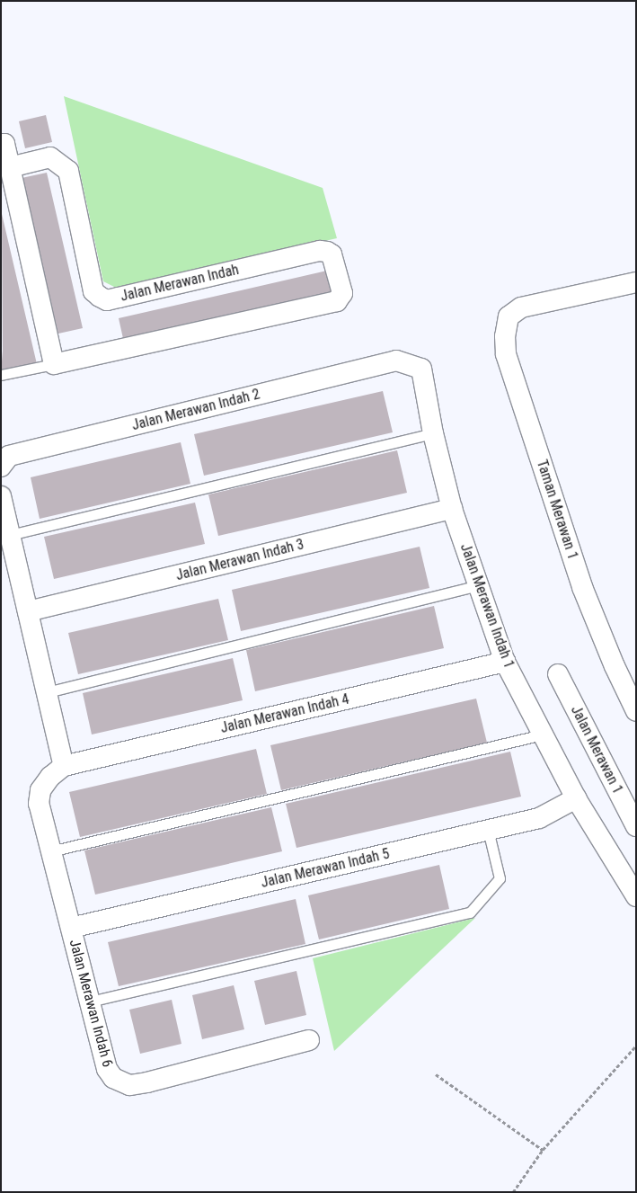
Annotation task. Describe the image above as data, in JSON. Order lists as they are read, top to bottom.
{
  "streets": {
    "street": [
      "Jalan Merawan Indah",
      "Jalan Merawan Indah 2",
      "Taman Merawan 1",
      "Jalan Merawan Indah 3",
      "Jalan Merawan Indah 1",
      "Jalan Merawan Indah 4",
      "Jalan Merawan 1",
      "Jalan Merawan Indah 5",
      "Jalan Merawan Indah 6"
    ]
  },
  "crossings": [
    ["Jalan Merawan Indah 2", "Jalan Merawan Indah 1"],
    ["Jalan Merawan Indah 3", "Jalan Merawan Indah 1"],
    ["Jalan Merawan Indah 1", "Jalan Merawan Indah 4"],
    ["Jalan Merawan Indah 1", "Jalan Merawan Indah 5"],
    ["Jalan Merawan Indah 4", "Jalan Merawan Indah 6"],
    ["Jalan Merawan Indah 5", "Jalan Merawan Indah 6"]
  ]
}
